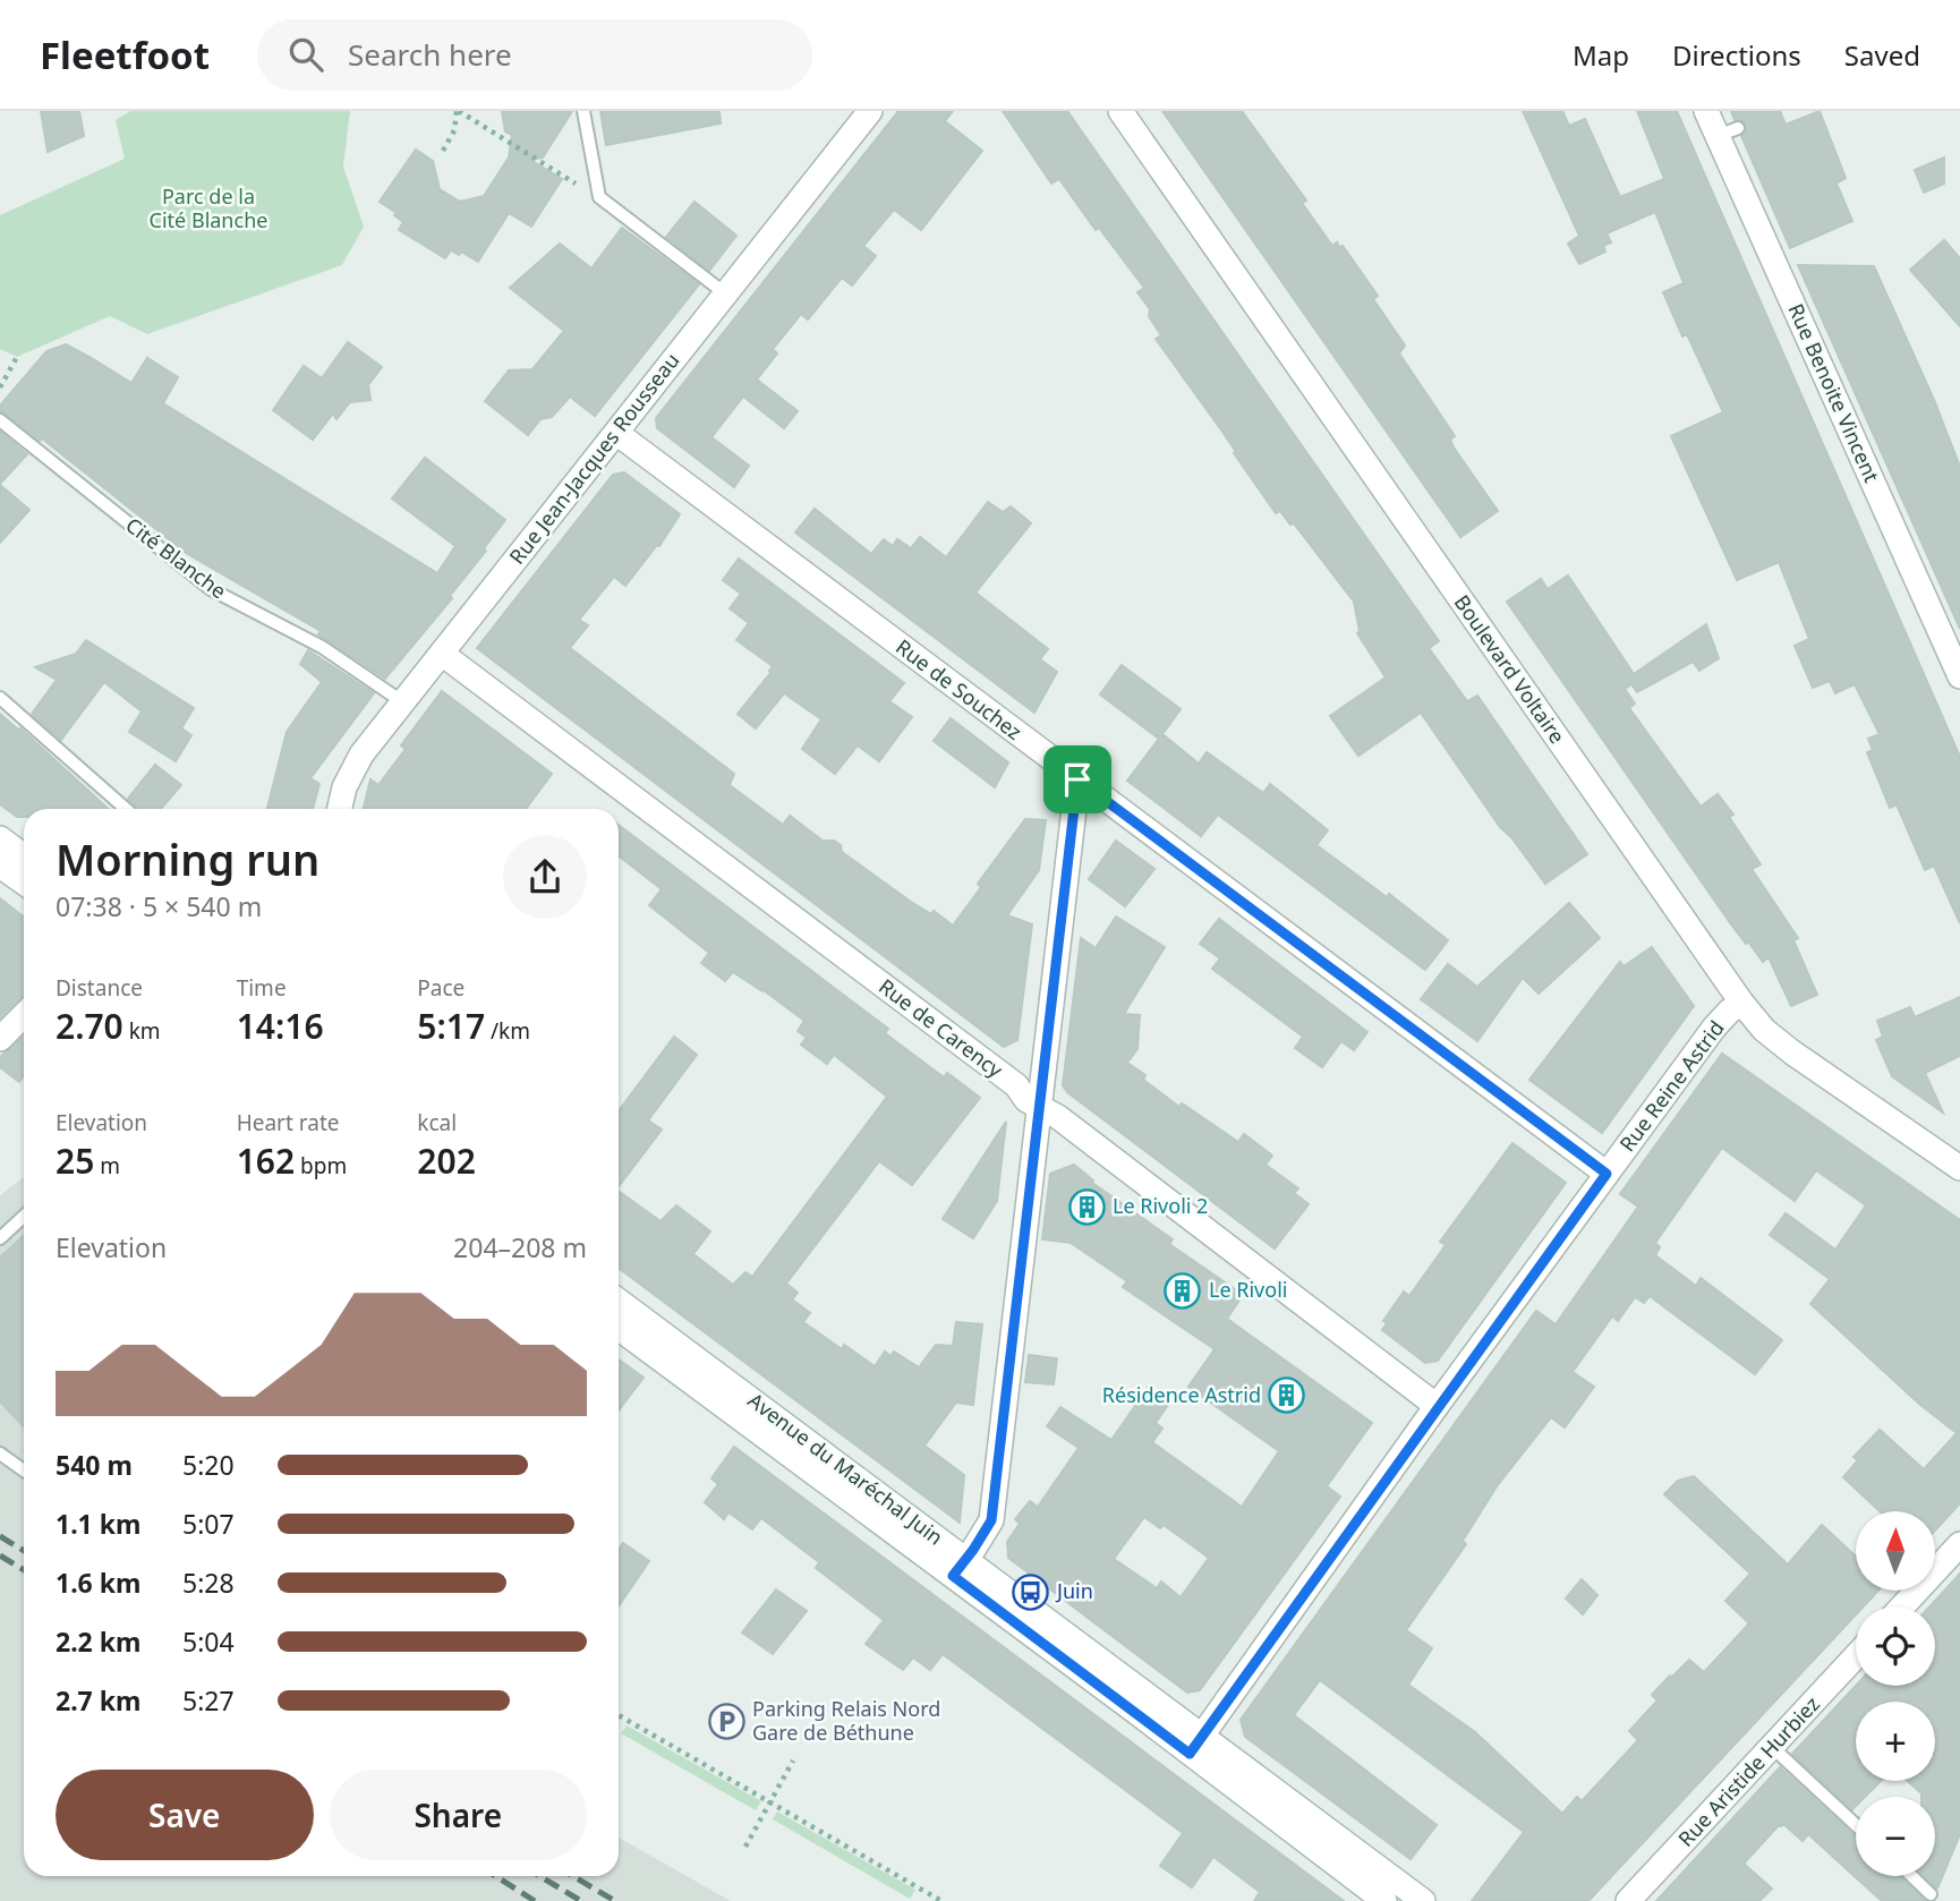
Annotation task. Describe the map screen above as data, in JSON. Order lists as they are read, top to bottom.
{
  "streets": {
    "street": [
      "Rue Benoite Vincent",
      "Rue Jean-Jacques Rousseau",
      "Boulevard Voltaire",
      "Rue de Souchez",
      "Rue de Carency",
      "Rue Reine Astrid",
      "Avenue du Maréchal Juin",
      "Rue Aristide Hurbiez"
    ],
    "lane": ["Cité Blanche"]
  },
  "crossings": [
    ["Rue Jean-Jacques Rousseau", "Cité Blanche"],
    ["Rue Jean-Jacques Rousseau", "Rue de Souchez"],
    ["Rue Jean-Jacques Rousseau", "Rue de Carency"],
    ["Boulevard Voltaire", "Rue Reine Astrid"],
    ["Rue de Souchez", "Rue Reine Astrid"],
    ["Rue de Carency", "Rue Reine Astrid"],
    ["Rue Reine Astrid", "Avenue du Maréchal Juin"]
  ],
  "parks": ["Parc de la Cité Blanche"],
  "places": {
    "building": ["Le Rivoli 2", "Le Rivoli", "Résidence Astrid"],
    "bus stop": ["Juin"],
    "parking": ["Parking Relais Nord Gare de Béthune"]
  },
  "north": "top",
  "page": {
    "header": "Fleetfoot",
    "search": "Search here",
    "nav": ["Map", "Directions", "Saved"],
    "heading": ["Morning run", "07:38 · 5 × 540 m"],
    "stats": [
      ["Distance", "2.70 km"],
      ["Time", "14:16"],
      ["Pace", "5:17 /km"],
      ["Elevation", "25 m"],
      ["Heart rate", "162 bpm"],
      ["kcal", "202"]
    ],
    "chart": ["Elevation", "204–208 m"],
    "list": [
      {
        "name": "540 m",
        "note": "5:20"
      },
      {
        "name": "1.1 km",
        "note": "5:07"
      },
      {
        "name": "1.6 km",
        "note": "5:28"
      },
      {
        "name": "2.2 km",
        "note": "5:04"
      },
      {
        "name": "2.7 km",
        "note": "5:27"
      }
    ],
    "map_buttons": ["+", "−"],
    "buttons": ["Save", "Share"]
  }
}
